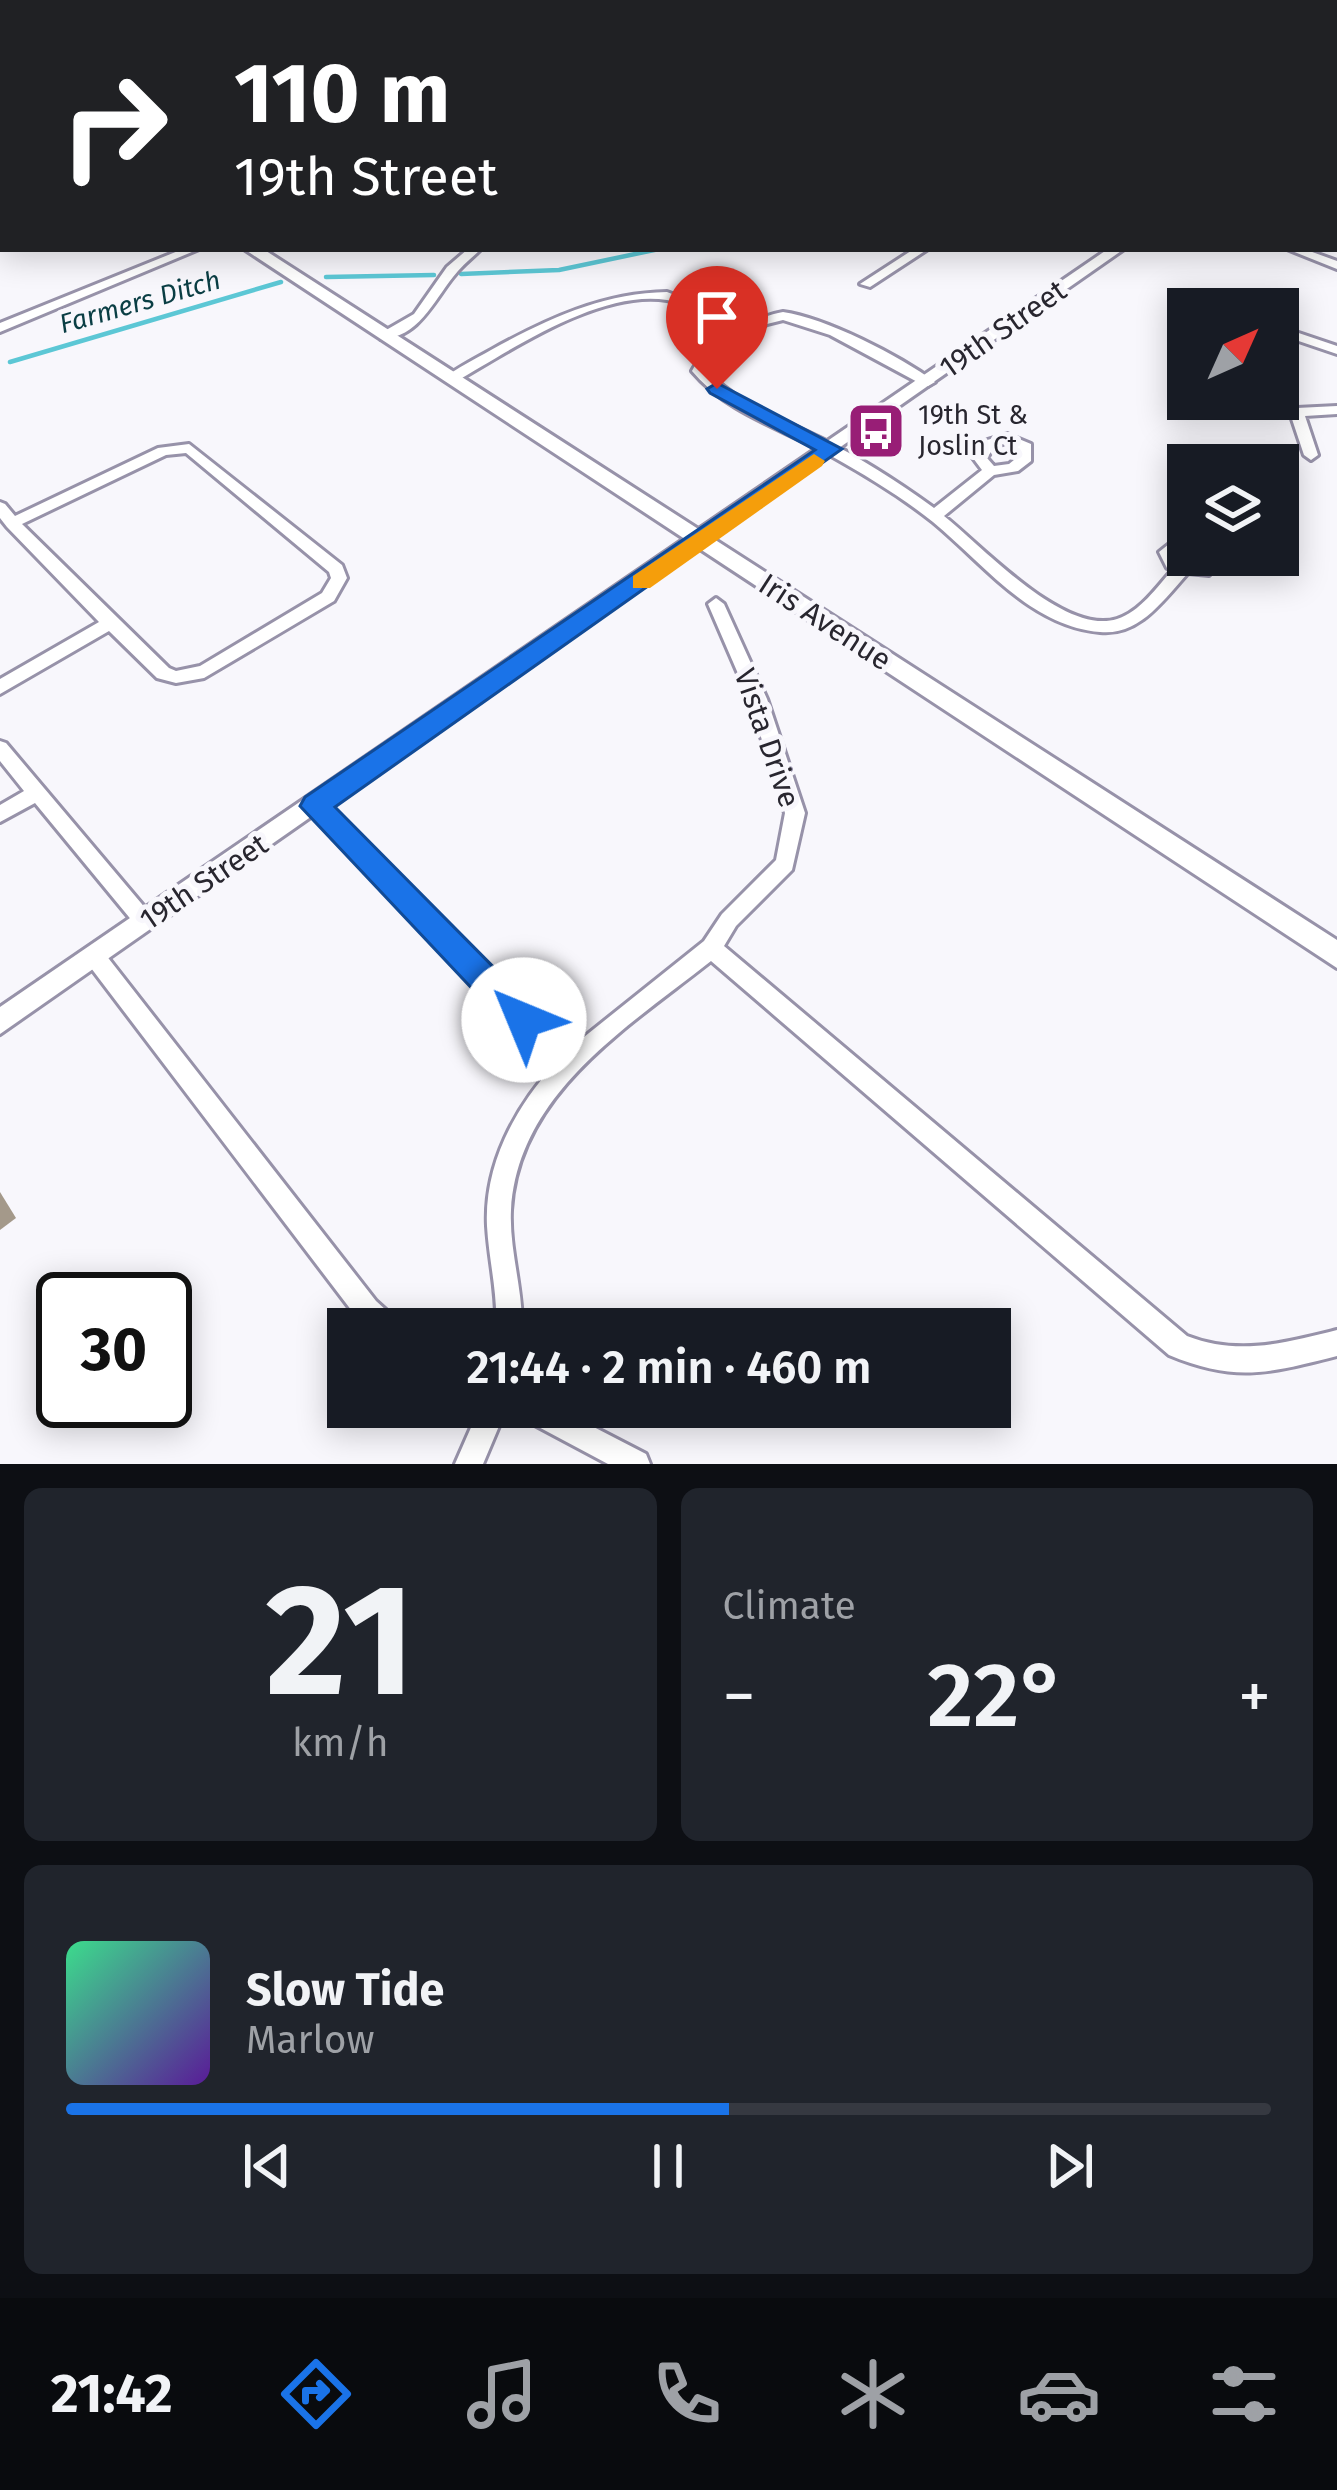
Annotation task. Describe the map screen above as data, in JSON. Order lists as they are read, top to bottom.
{
  "streets": {
    "main road": ["Iris Avenue"],
    "street": ["19th Street", "Vista Drive"]
  },
  "crossings": [
    ["19th Street", "Iris Avenue"]
  ],
  "water": ["Farmers Ditch"],
  "places": {
    "bus stop": ["19th St & Joslin Ct"]
  },
  "north": "top right",
  "page": {
    "turn": ["110 m", "19th Street"],
    "limit": "30",
    "trip": "21:44 · 2 min · 460 m",
    "tile": [
      ["21", "km/h"],
      "Climate"
    ],
    "heat": ["−", "22°", "+"],
    "song": ["Slow Tide", "Marlow"],
    "tabs": "21:42"
  }
}
